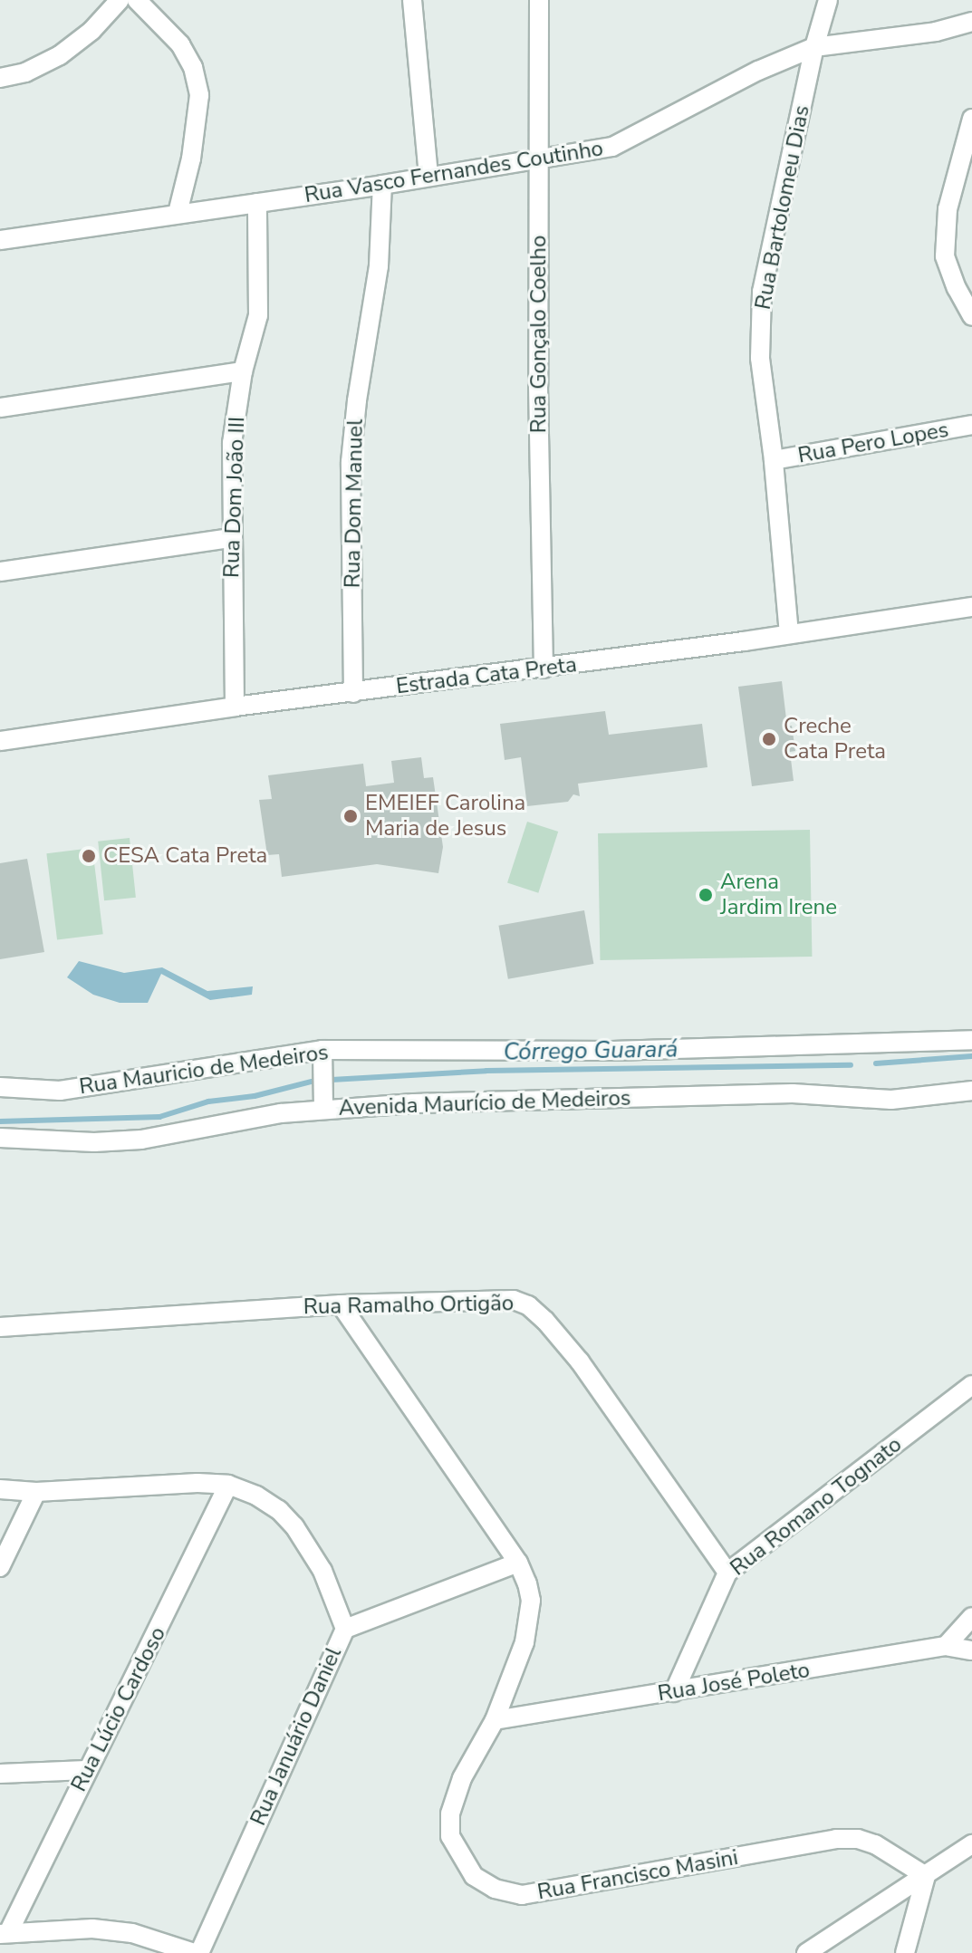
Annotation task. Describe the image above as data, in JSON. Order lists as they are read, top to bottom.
{
  "streets": {
    "street": [
      "Rua Vasco Fernandes Coutinho",
      "Rua Bartolomeu Dias",
      "Rua Gonçalo Coelho",
      "Rua Pero Lopes",
      "Rua Dom João III",
      "Rua Dom Manuel",
      "Estrada Cata Preta",
      "Rua Mauricio de Medeiros",
      "Avenida Maurício de Medeiros",
      "Rua Ramalho Ortigão",
      "Rua Romano Tognato",
      "Rua José Poleto",
      "Rua Lúcio Cardoso",
      "Rua Januário Daniel",
      "Rua Francisco Masini"
    ]
  },
  "crossings": [
    ["Rua Vasco Fernandes Coutinho", "Rua Bartolomeu Dias"],
    ["Rua Vasco Fernandes Coutinho", "Rua Gonçalo Coelho"],
    ["Rua Vasco Fernandes Coutinho", "Rua Dom João III"],
    ["Rua Vasco Fernandes Coutinho", "Rua Dom Manuel"],
    ["Rua Bartolomeu Dias", "Rua Pero Lopes"],
    ["Rua Bartolomeu Dias", "Estrada Cata Preta"],
    ["Rua Gonçalo Coelho", "Estrada Cata Preta"],
    ["Rua Dom João III", "Estrada Cata Preta"],
    ["Rua Dom Manuel", "Estrada Cata Preta"],
    ["Rua Ramalho Ortigão", "Rua Romano Tognato"],
    ["Rua Ramalho Ortigão", "Rua Francisco Masini"],
    ["Rua Romano Tognato", "Rua José Poleto"],
    ["Rua José Poleto", "Rua Francisco Masini"],
    ["Rua Lúcio Cardoso", "Rua Januário Daniel"]
  ],
  "water": ["Córrego Guarará"],
  "places": [
    "Creche Cata Preta",
    "EMEIEF Carolina Maria de Jesus",
    "CESA Cata Preta",
    "Arena Jardim Irene"
  ]
}
